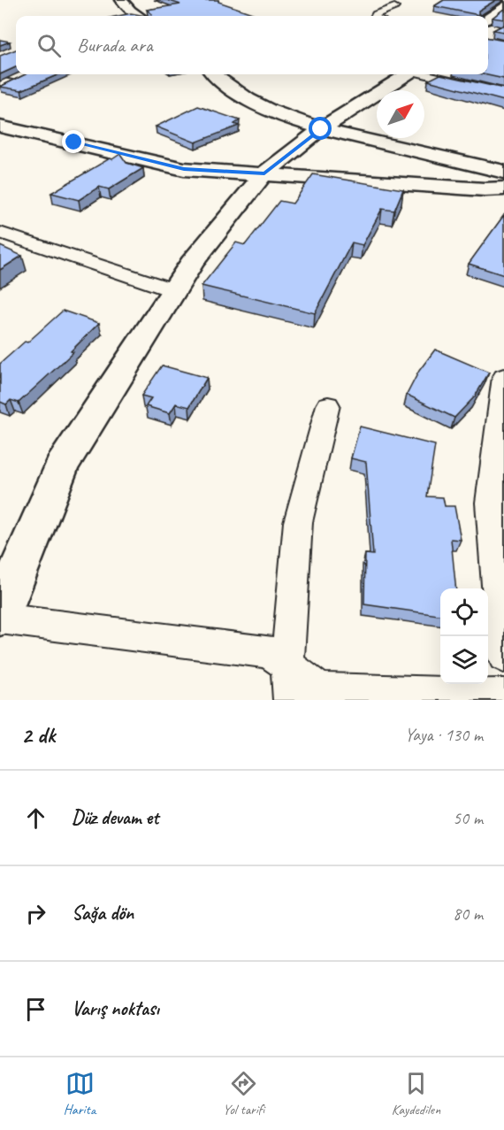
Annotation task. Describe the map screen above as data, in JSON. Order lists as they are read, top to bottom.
{
  "north": "top right",
  "page": {
    "search": "Burada ara",
    "heading": ["2 dk", "Yaya · 130 m"],
    "list": [
      ["Düz devam et", "50 m"],
      ["Sağa dön", "80 m"],
      "Varış noktası"
    ],
    "nav": ["Harita", "Yol tarifi", "Kaydedilen"]
  }
}
